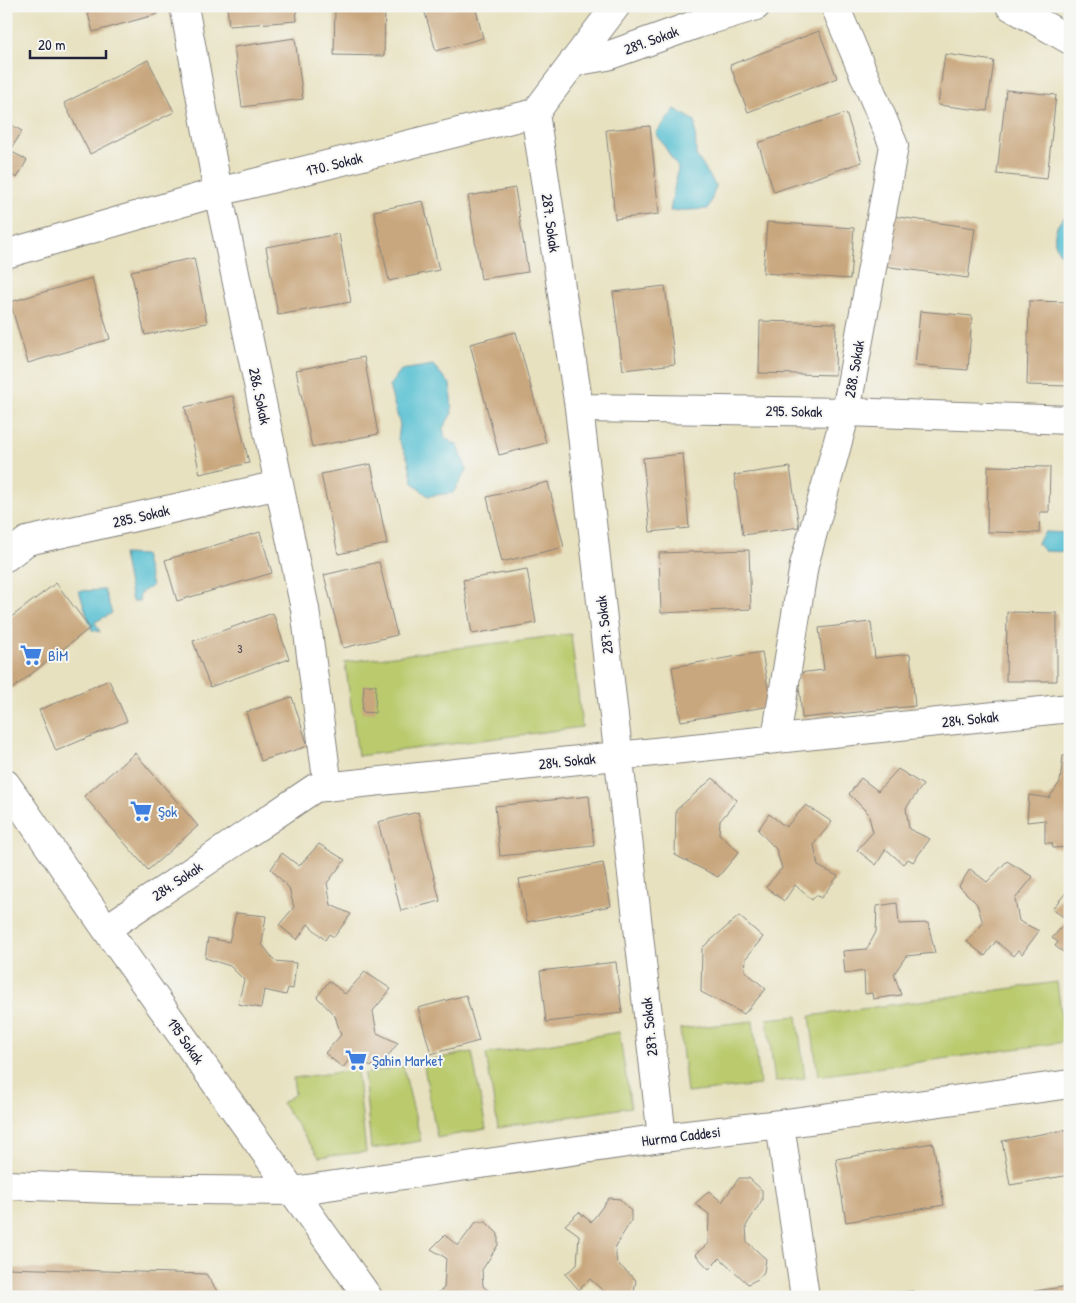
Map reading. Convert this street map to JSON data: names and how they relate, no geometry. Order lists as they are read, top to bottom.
{
  "streets": {
    "street": [
      "289. Sokak",
      "170. Sokak",
      "287. Sokak",
      "288. Sokak",
      "286. Sokak",
      "295. Sokak",
      "285. Sokak",
      "284. Sokak",
      "195 Sokak",
      "Hurma Caddesi"
    ]
  },
  "crossings": [
    ["170. Sokak", "287. Sokak"],
    ["170. Sokak", "286. Sokak"],
    ["287. Sokak", "295. Sokak"],
    ["287. Sokak", "284. Sokak"],
    ["287. Sokak", "Hurma Caddesi"],
    ["288. Sokak", "295. Sokak"],
    ["288. Sokak", "284. Sokak"],
    ["286. Sokak", "285. Sokak"],
    ["286. Sokak", "284. Sokak"],
    ["284. Sokak", "195 Sokak"],
    ["195 Sokak", "Hurma Caddesi"]
  ],
  "places": {
    "supermarket": ["BİM", "Şok", "Şahin Market"]
  },
  "house_numbers": ["3"],
  "scale_bar": "20 m"
}
